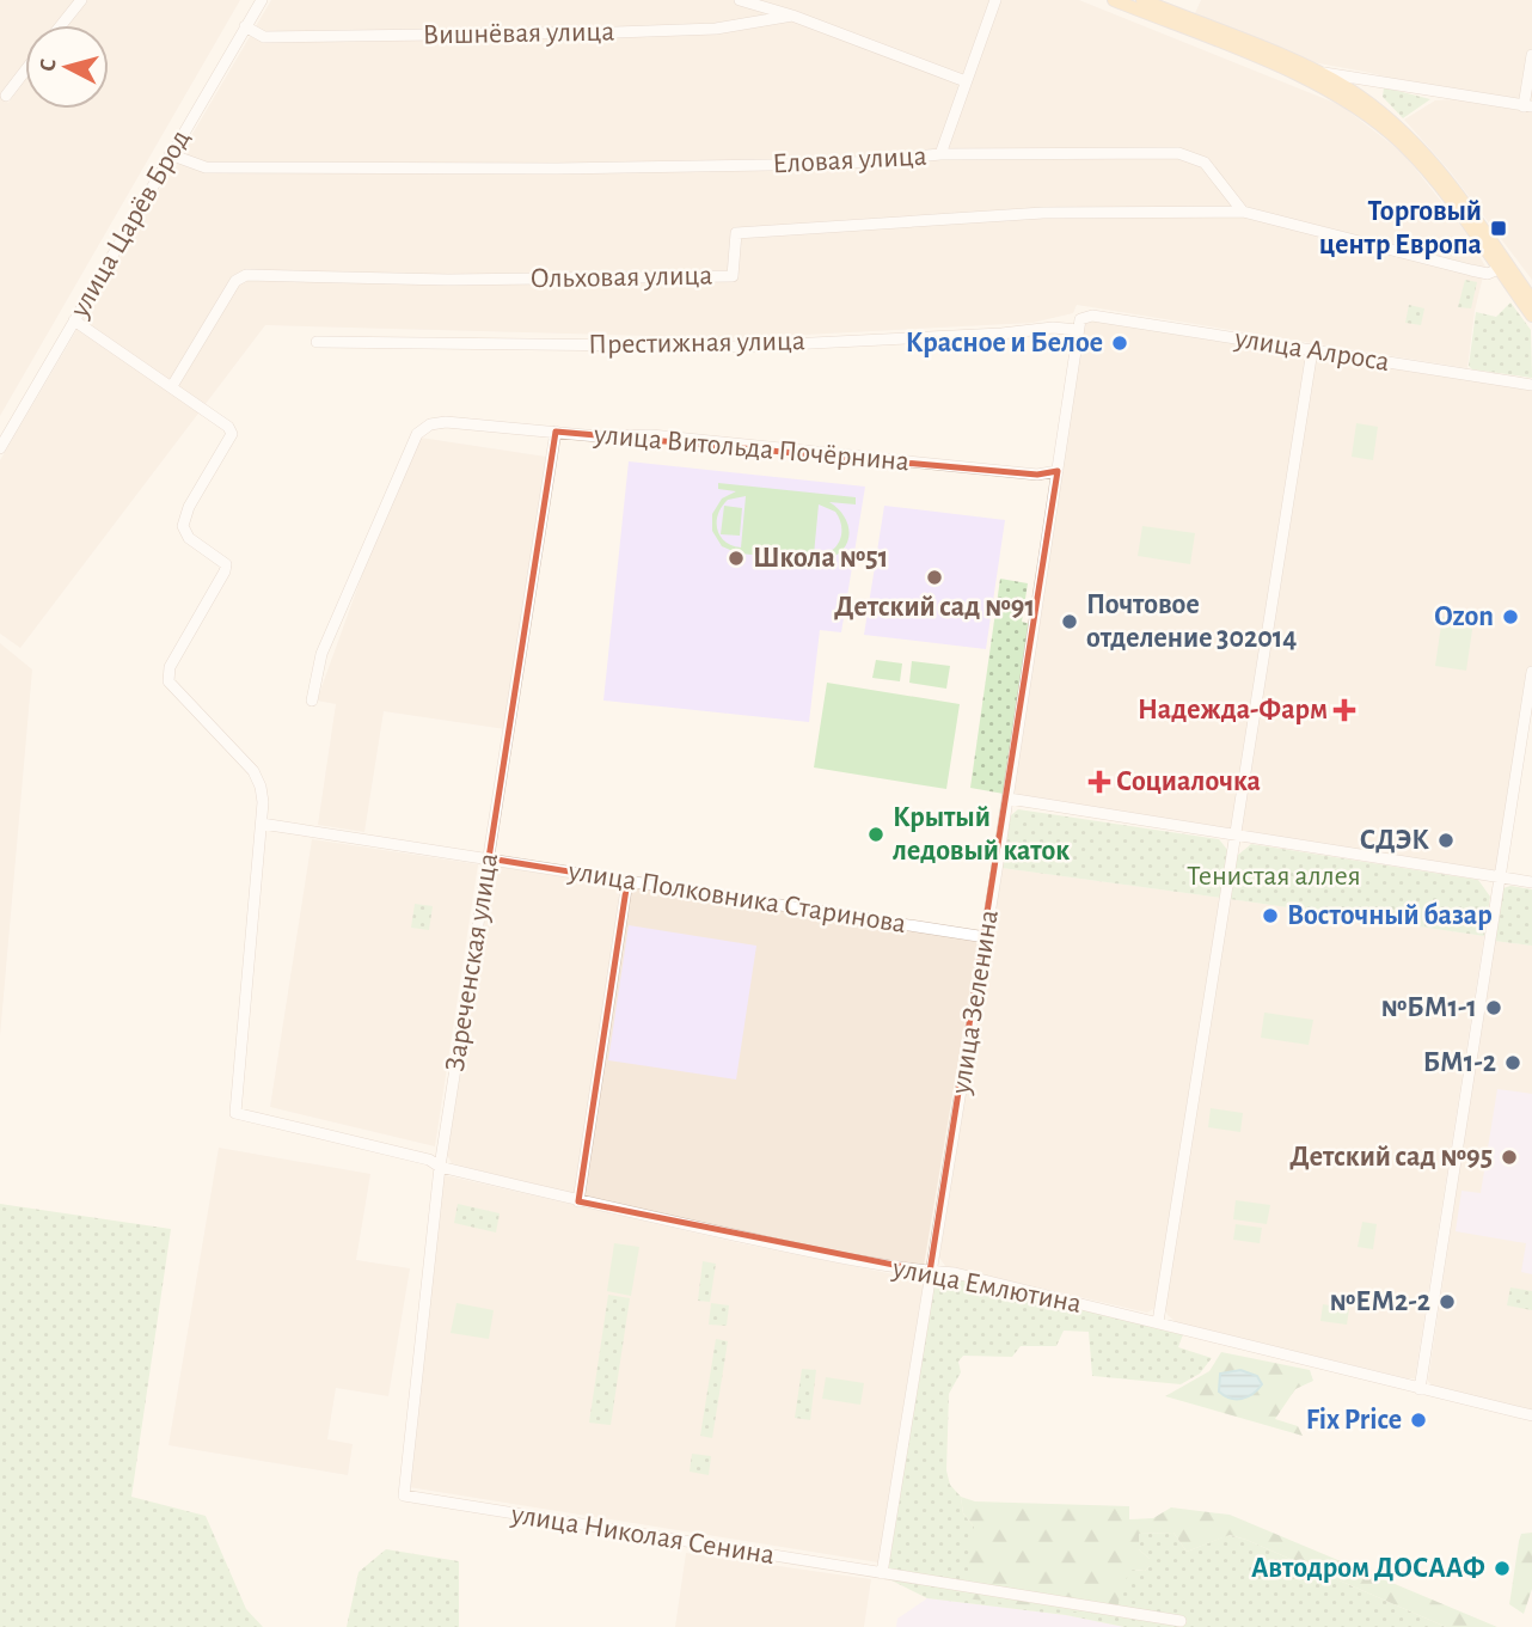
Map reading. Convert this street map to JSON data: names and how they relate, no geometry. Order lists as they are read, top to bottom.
{
  "streets": {
    "street": [
      "Вишнёвая улица",
      "Еловая улица",
      "улица Царёв Брод",
      "Ольховая улица",
      "Престижная улица",
      "улица Алроса",
      "улица Витольда Почёрнина",
      "улица Полковника Старинова",
      "Зареченская улица",
      "улица Зеленина",
      "улица Емлютина",
      "улица Николая Сенина"
    ]
  },
  "crossings": [
    ["Вишнёвая улица", "улица Царёв Брод"],
    ["Еловая улица", "улица Царёв Брод"],
    ["Еловая улица", "Ольховая улица"],
    ["Престижная улица", "улица Алроса"],
    ["Престижная улица", "улица Зеленина"],
    ["улица Алроса", "улица Зеленина"],
    ["улица Витольда Почёрнина", "Зареченская улица"],
    ["улица Витольда Почёрнина", "улица Зеленина"],
    ["улица Полковника Старинова", "Зареченская улица"],
    ["улица Полковника Старинова", "улица Зеленина"],
    ["улица Полковника Старинова", "улица Емлютина"],
    ["Зареченская улица", "улица Емлютина"],
    ["Зареченская улица", "улица Николая Сенина"],
    ["улица Зеленина", "улица Емлютина"],
    ["улица Зеленина", "улица Николая Сенина"]
  ],
  "parks": ["Тенистая аллея"],
  "places": {
    "transit": ["Торговый центр Европа"],
    "other": [
      "Красное и Белое",
      "Школа №51",
      "Детский сад №91",
      "Ozon",
      "Почтовое отделение 302014",
      "Крытый ледовый каток",
      "СДЭК",
      "Восточный базар",
      "№БМ1-1",
      "БМ1-2",
      "Детский сад №95",
      "№ЕМ2-2",
      "Fix Price",
      "Автодром ДОСААФ"
    ],
    "health": ["Надежда-Фарм", "Социалочка"]
  },
  "north": "left"
}
